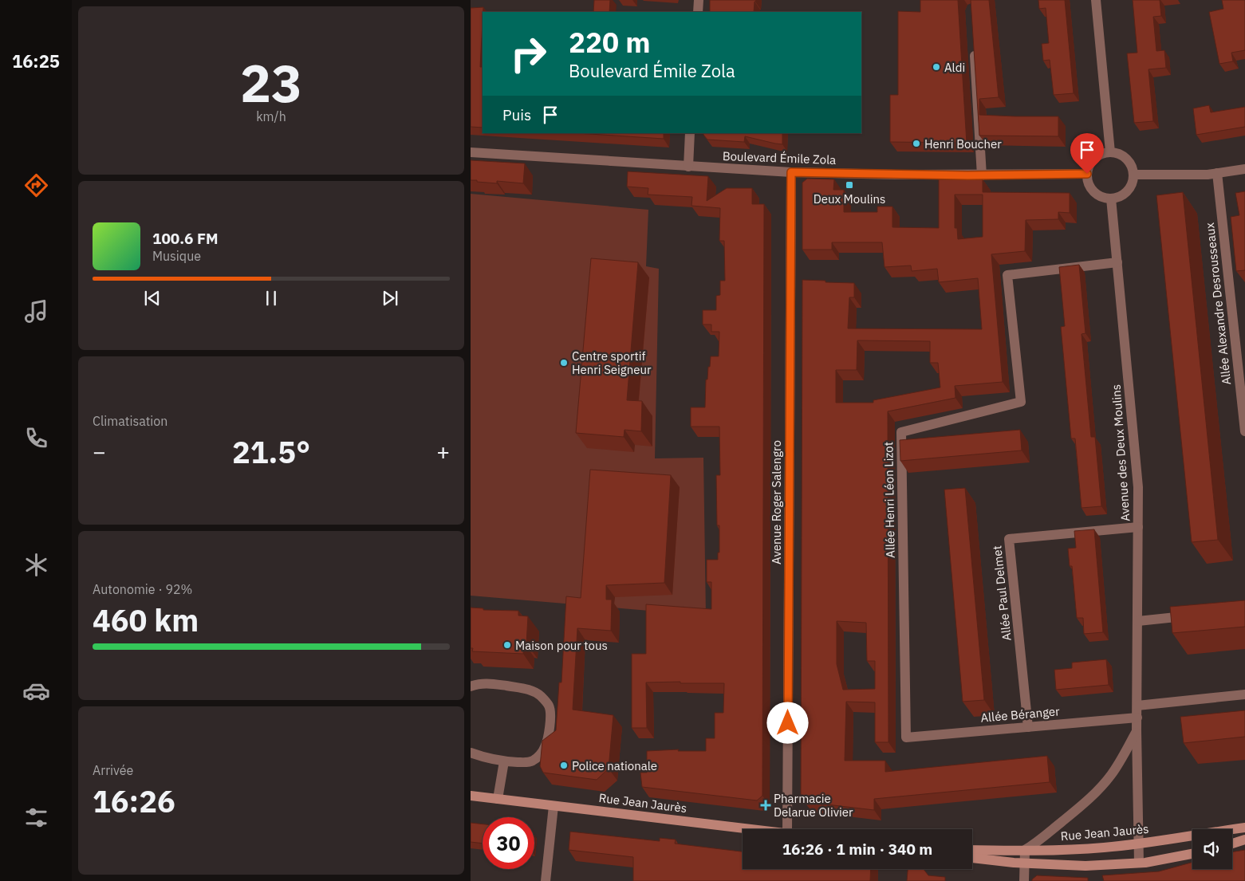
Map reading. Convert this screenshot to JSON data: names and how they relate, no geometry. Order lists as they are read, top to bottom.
{
  "streets": {
    "main road": ["Rue Jean Jaurès"],
    "street": [
      "Boulevard Émile Zola",
      "Allée Alexandre Desrousseaux",
      "Avenue des Deux Moulins",
      "Allée Henri Léon Lizot",
      "Avenue Roger Salengro",
      "Allée Paul Delmet",
      "Allée Béranger"
    ]
  },
  "crossings": [
    ["Boulevard Émile Zola", "Avenue des Deux Moulins"],
    ["Boulevard Émile Zola", "Avenue Roger Salengro"],
    ["Avenue des Deux Moulins", "Allée Henri Léon Lizot"],
    ["Avenue des Deux Moulins", "Allée Paul Delmet"],
    ["Avenue des Deux Moulins", "Allée Béranger"],
    ["Avenue des Deux Moulins", "Rue Jean Jaurès"],
    ["Allée Henri Léon Lizot", "Allée Béranger"],
    ["Allée Paul Delmet", "Allée Béranger"]
  ],
  "places": {
    "other": [
      "Aldi",
      "Henri Boucher",
      "Centre sportif Henri Seigneur",
      "Maison pour tous",
      "Police nationale"
    ],
    "transit": ["Deux Moulins"],
    "health": ["Pharmacie Delarue Olivier"]
  },
  "page": {
    "tabs": "16:25",
    "tile": [
      ["23", "km/h"],
      "Climatisation",
      ["Autonomie · 92%", "460 km"],
      ["Arrivée", "16:26"]
    ],
    "turn": ["220 m", "Boulevard Émile Zola"],
    "then": "Puis",
    "song": ["100.6 FM", "Musique"],
    "heat": ["−", "21.5°", "+"],
    "limit": "30",
    "trip": "16:26 · 1 min · 340 m"
  }
}
